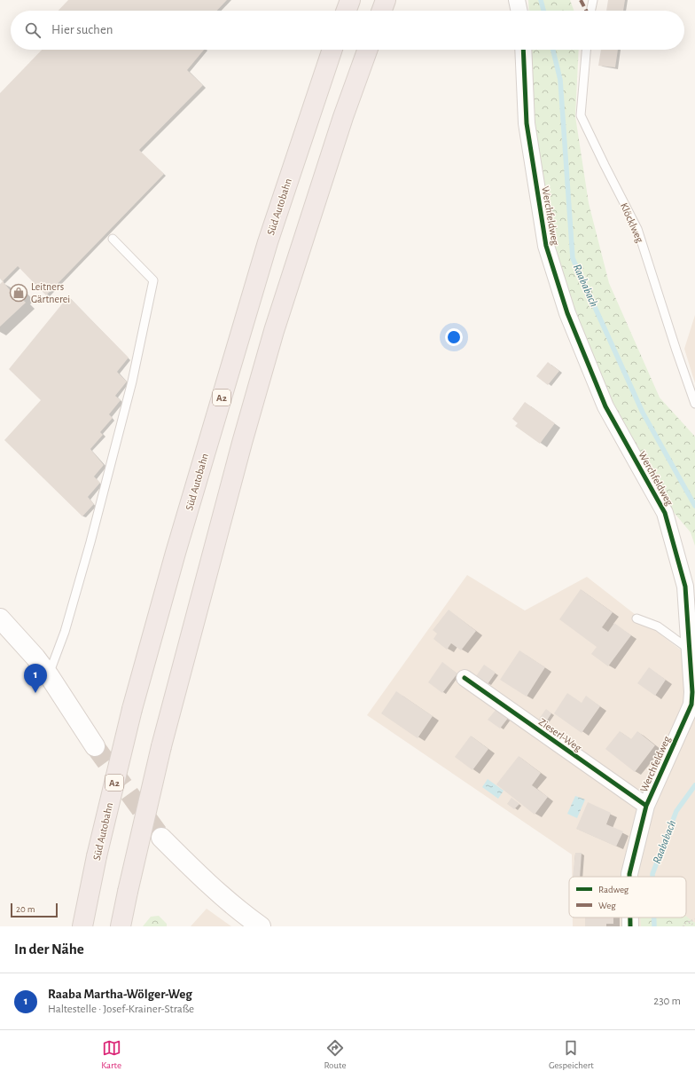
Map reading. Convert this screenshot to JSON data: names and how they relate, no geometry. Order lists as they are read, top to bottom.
{
  "streets": {
    "highway": ["Süd Autobahn", "A2"],
    "street": ["Werchfeldweg", "Zieserl-Weg"],
    "lane": ["Klöcklweg"]
  },
  "crossings": [
    ["Werchfeldweg", "Zieserl-Weg"]
  ],
  "water": ["Raababach"],
  "places": {
    "shop": ["Leitners Gärtnerei"]
  },
  "legend": ["Radweg", "Weg"],
  "scale_bar": "20 m",
  "page": {
    "search": "Hier suchen",
    "pins": "1",
    "scale": "20 m",
    "heading": "In der Nähe",
    "list": [
      {
        "mark": "1",
        "name": "Raaba Martha-Wölger-Weg",
        "note": "Haltestelle · Josef-Krainer-Straße",
        "value": "230 m"
      }
    ],
    "nav": ["Karte", "Route", "Gespeichert"]
  }
}
